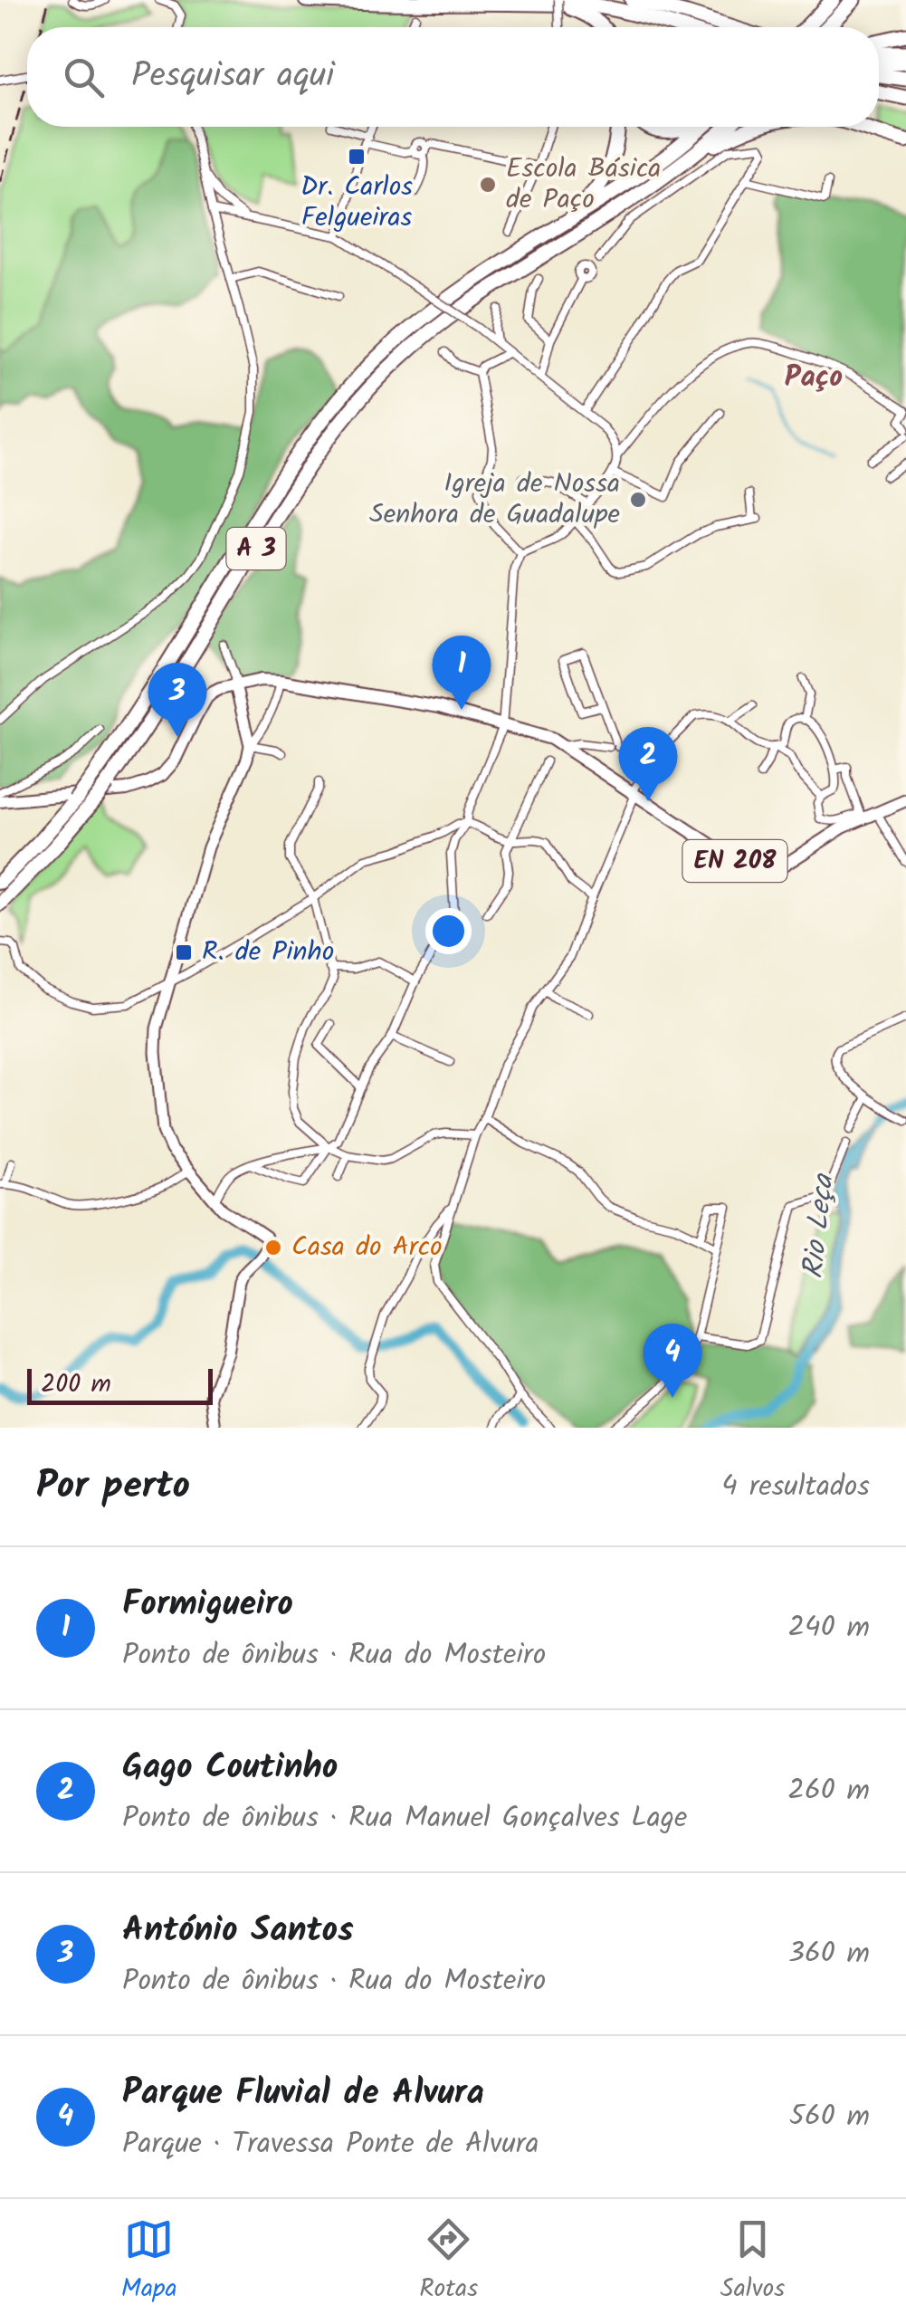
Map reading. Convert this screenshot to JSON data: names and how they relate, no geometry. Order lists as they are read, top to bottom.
{
  "streets": {
    "highway": ["A 3"],
    "main road": ["EN 208"]
  },
  "districts": ["Paço"],
  "water": ["Rio Leça"],
  "places": {
    "transit": ["Dr. Carlos Felgueiras", "R. de Pinho"],
    "other": ["Escola Básica de Paço", "Igreja de Nossa Senhora de Guadalupe", "Casa do Arco"]
  },
  "scale_bar": "200 m",
  "page": {
    "search": "Pesquisar aqui",
    "pins": [
      "1",
      "3",
      "2",
      "4"
    ],
    "scale": "200 m",
    "heading": ["Por perto", "4 resultados"],
    "list": [
      {
        "mark": "1",
        "name": "Formigueiro",
        "note": "Ponto de ônibus · Rua do Mosteiro",
        "value": "240 m"
      },
      {
        "mark": "2",
        "name": "Gago Coutinho",
        "note": "Ponto de ônibus · Rua Manuel Gonçalves Lage",
        "value": "260 m"
      },
      {
        "mark": "3",
        "name": "António Santos",
        "note": "Ponto de ônibus · Rua do Mosteiro",
        "value": "360 m"
      },
      {
        "mark": "4",
        "name": "Parque Fluvial de Alvura",
        "note": "Parque · Travessa Ponte de Alvura",
        "value": "560 m"
      }
    ],
    "nav": ["Mapa", "Rotas", "Salvos"]
  }
}
